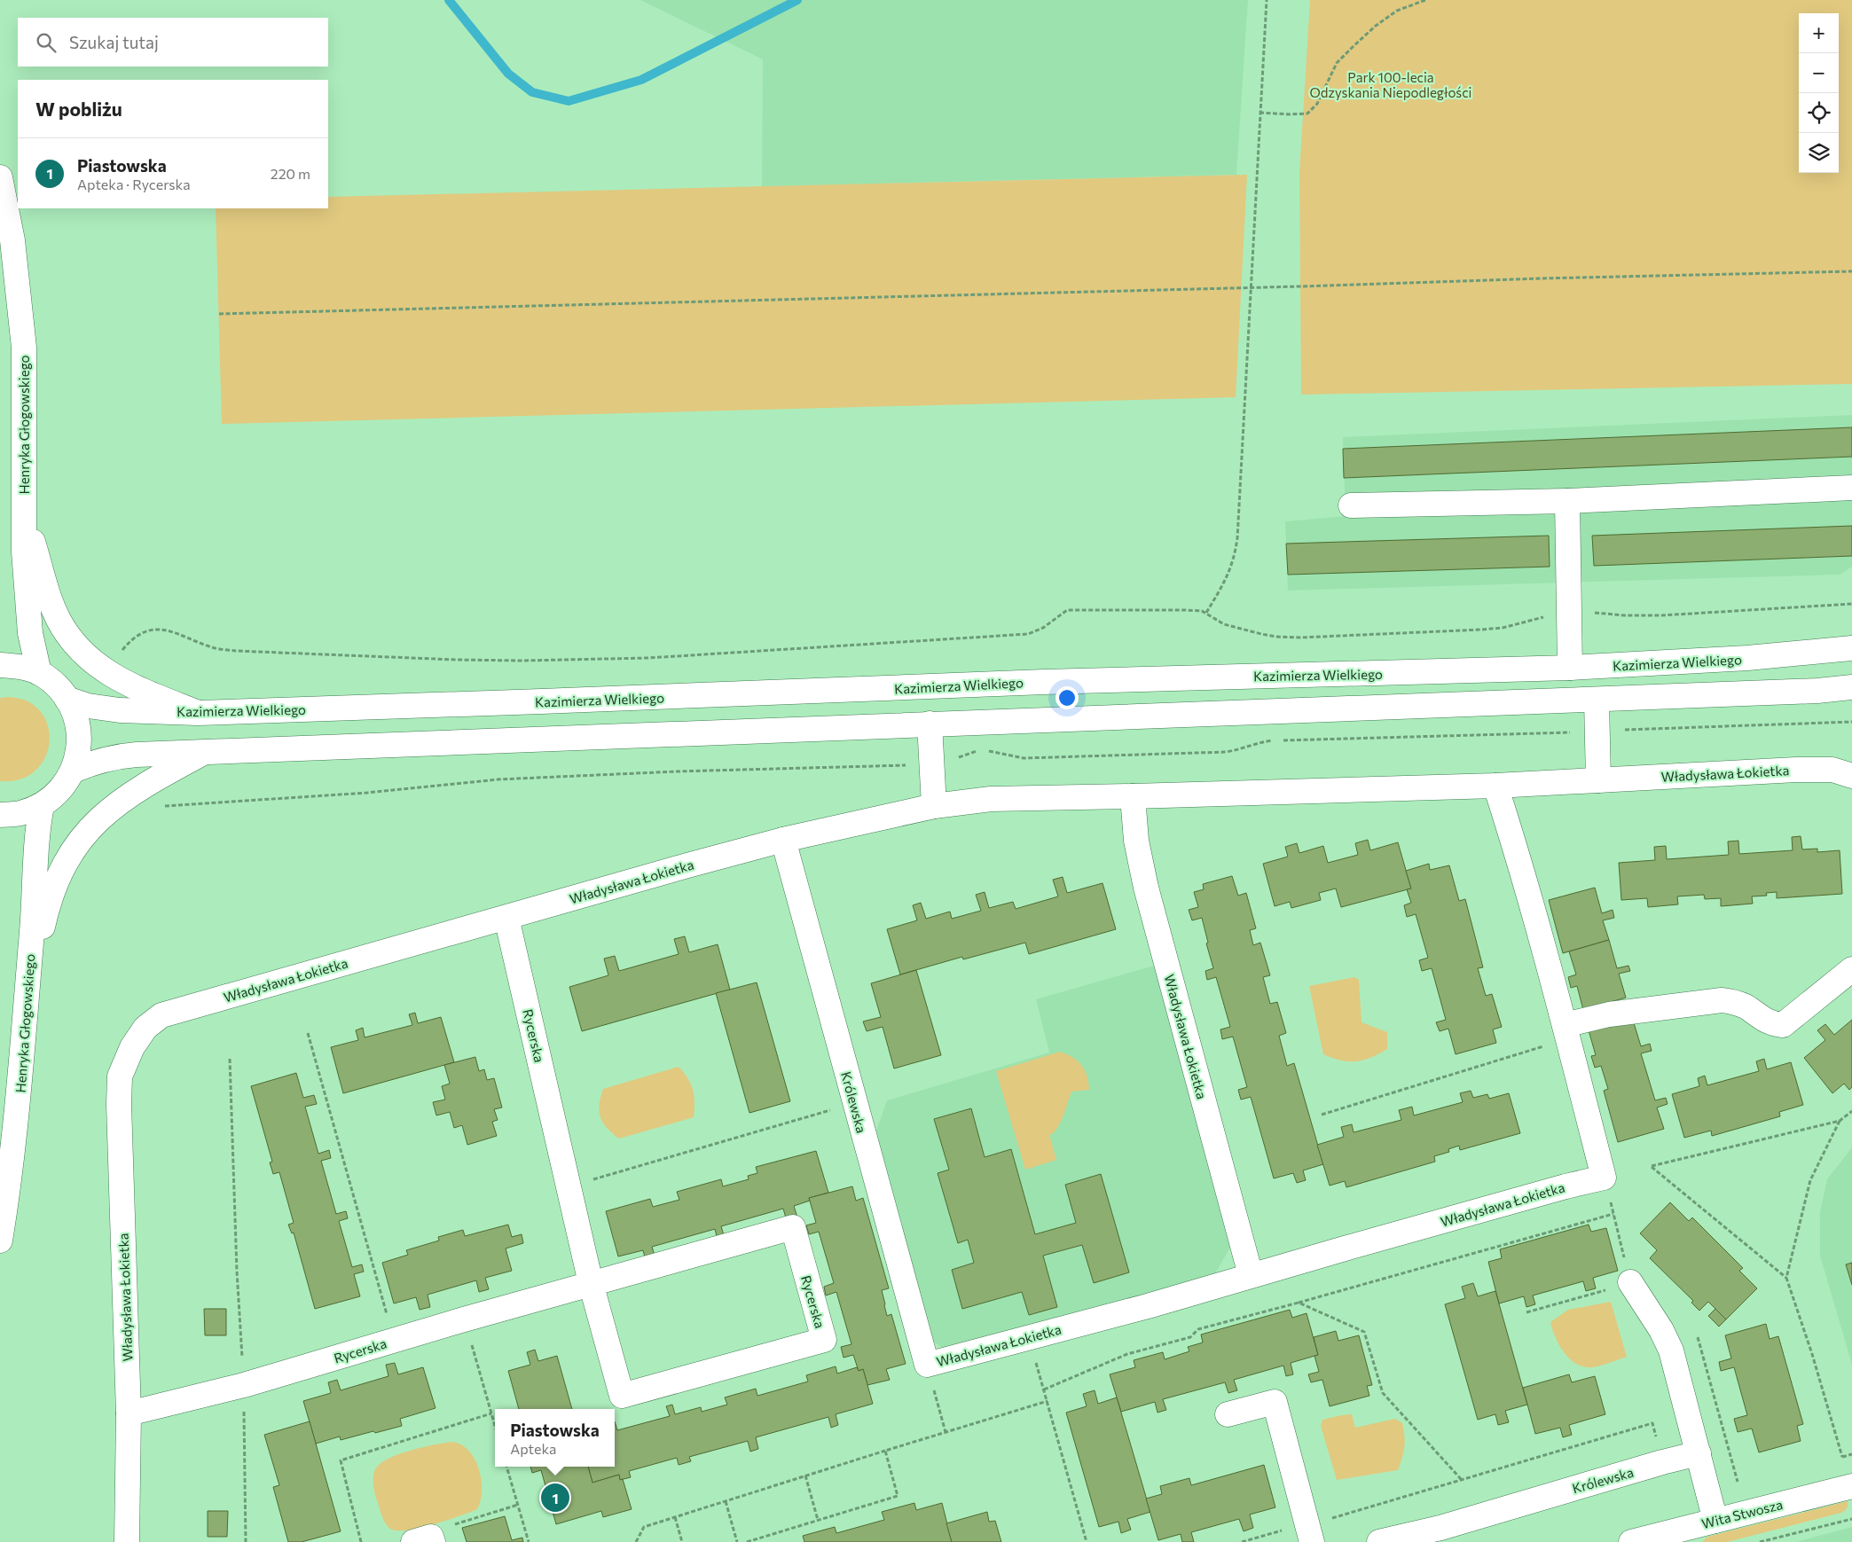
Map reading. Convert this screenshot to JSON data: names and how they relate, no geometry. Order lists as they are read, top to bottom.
{
  "streets": {
    "street": [
      "Henryka Głogowskiego",
      "Kazimierza Wielkiego",
      "Władysława Łokietka",
      "Rycerska",
      "Królewska",
      "Wita Stwosza"
    ]
  },
  "crossings": [
    ["Władysława Łokietka", "Rycerska"],
    ["Władysława Łokietka", "Królewska"]
  ],
  "parks": ["Park 100-lecia Odzyskania Niepodległości"],
  "page": {
    "map_buttons": ["+", "−"],
    "search": "Szukaj tutaj",
    "heading": "W pobliżu",
    "list": [
      {
        "mark": "1",
        "name": "Piastowska",
        "note": "Apteka · Rycerska",
        "value": "220 m"
      }
    ],
    "popup": ["Piastowska", "Apteka"],
    "pins": "1"
  }
}
